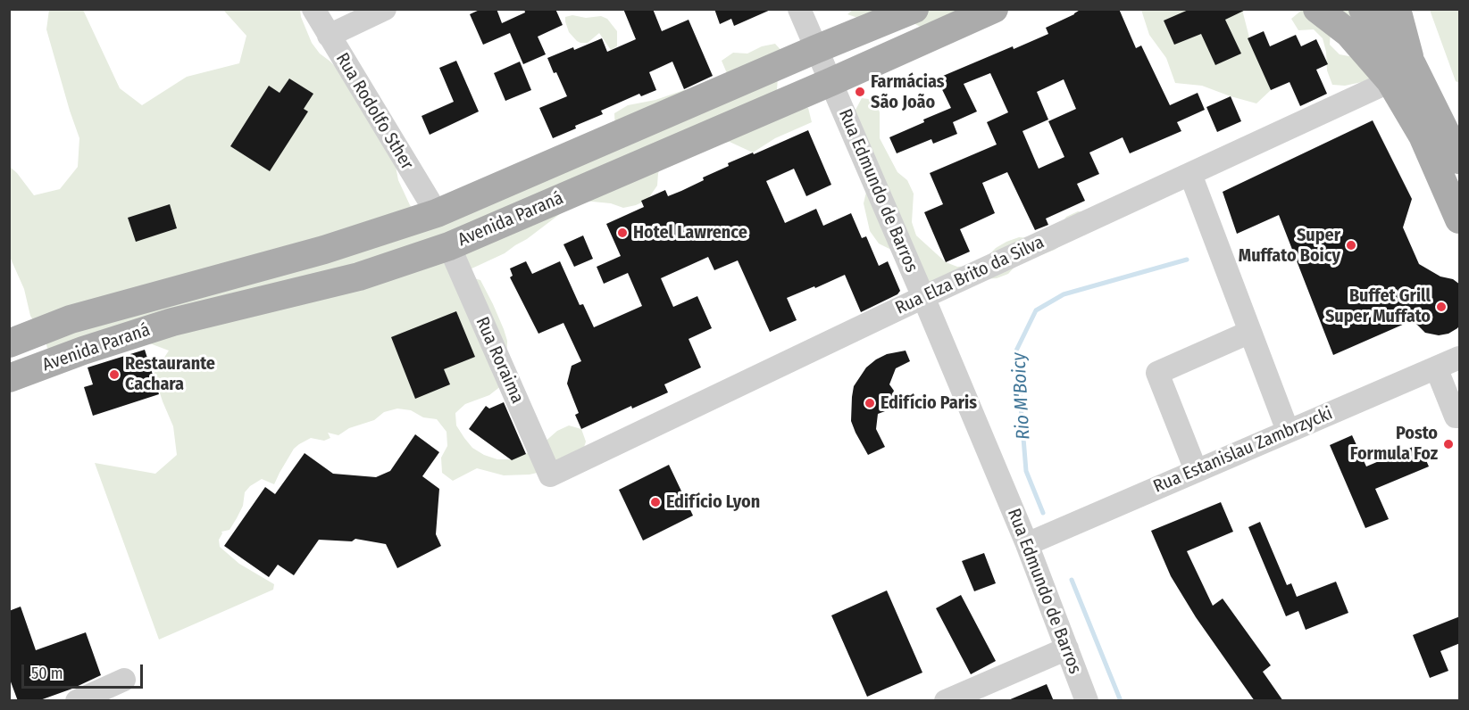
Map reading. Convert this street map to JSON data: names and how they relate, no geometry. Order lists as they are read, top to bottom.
{
  "streets": {
    "main road": ["Avenida Paraná"],
    "street": [
      "Rua Rodolfo Sther",
      "Rua Edmundo de Barros",
      "Rua Elza Brito da Silva",
      "Rua Roraima",
      "Rua Estanislau Zambrzycki"
    ]
  },
  "crossings": [
    ["Rua Rodolfo Sther", "Avenida Paraná"],
    ["Rua Edmundo de Barros", "Avenida Paraná"],
    ["Rua Edmundo de Barros", "Rua Elza Brito da Silva"],
    ["Rua Edmundo de Barros", "Rua Estanislau Zambrzycki"],
    ["Avenida Paraná", "Rua Roraima"],
    ["Rua Elza Brito da Silva", "Rua Roraima"]
  ],
  "water": ["Rio M'Boicy"],
  "places": [
    "Farmácias São João",
    "Hotel Lawrence",
    "Super Muffato Boicy",
    "Buffet Grill Super Muffato",
    "Restaurante Cachara",
    "Edifício Paris",
    "Posto Formula Foz",
    "Edifício Lyon"
  ],
  "scale_bar": "50 m"
}
